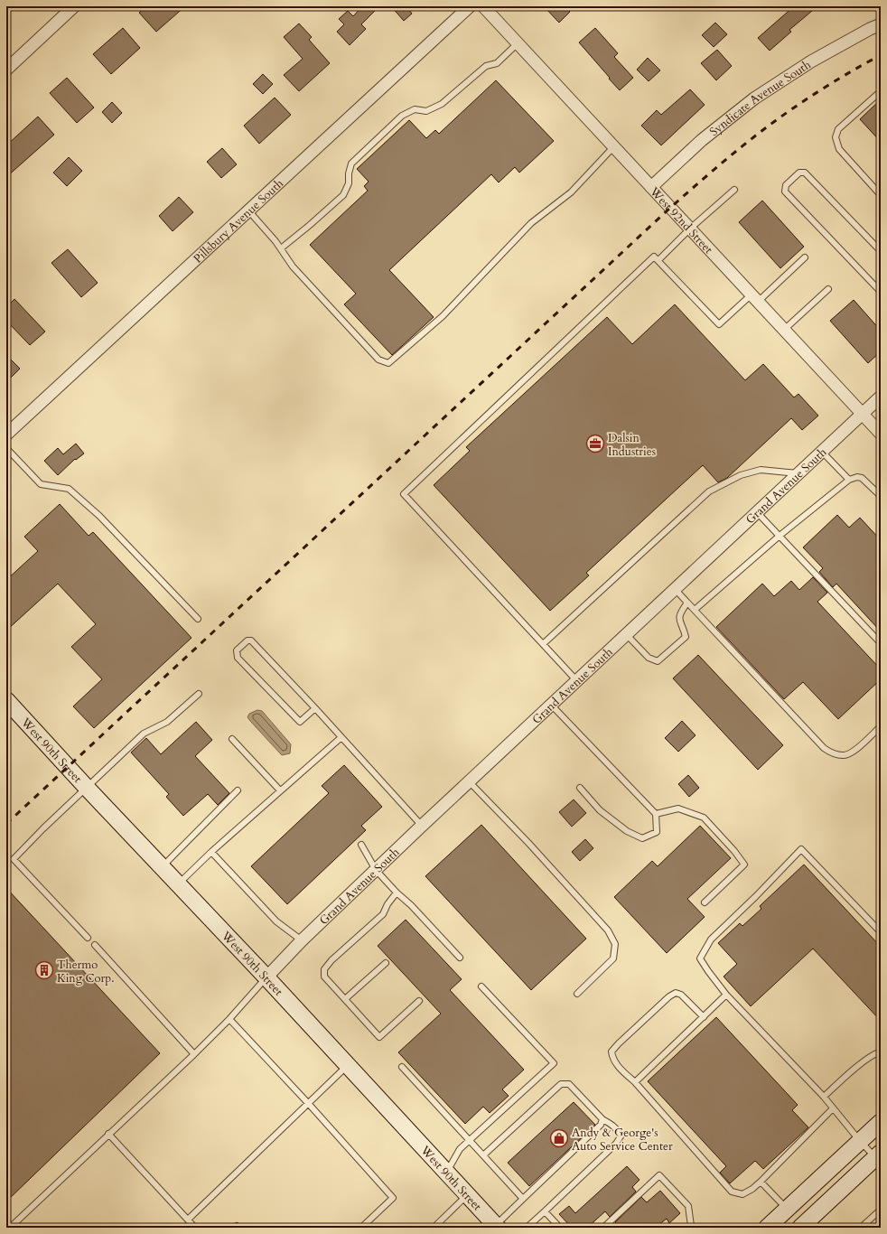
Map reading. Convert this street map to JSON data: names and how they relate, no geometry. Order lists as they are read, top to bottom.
{
  "streets": {
    "street": [
      "Syndicate Avenue South",
      "West 92nd Street",
      "Pillsbury Avenue South",
      "Grand Avenue South",
      "West 90th Street"
    ]
  },
  "crossings": [
    ["Syndicate Avenue South", "West 92nd Street"],
    ["West 92nd Street", "Grand Avenue South"],
    ["Grand Avenue South", "West 90th Street"]
  ],
  "places": {
    "office": ["Dalsin Industries"],
    "building": ["Thermo King Corp."],
    "shop": ["Andy & George's Auto Service Center"]
  }
}
